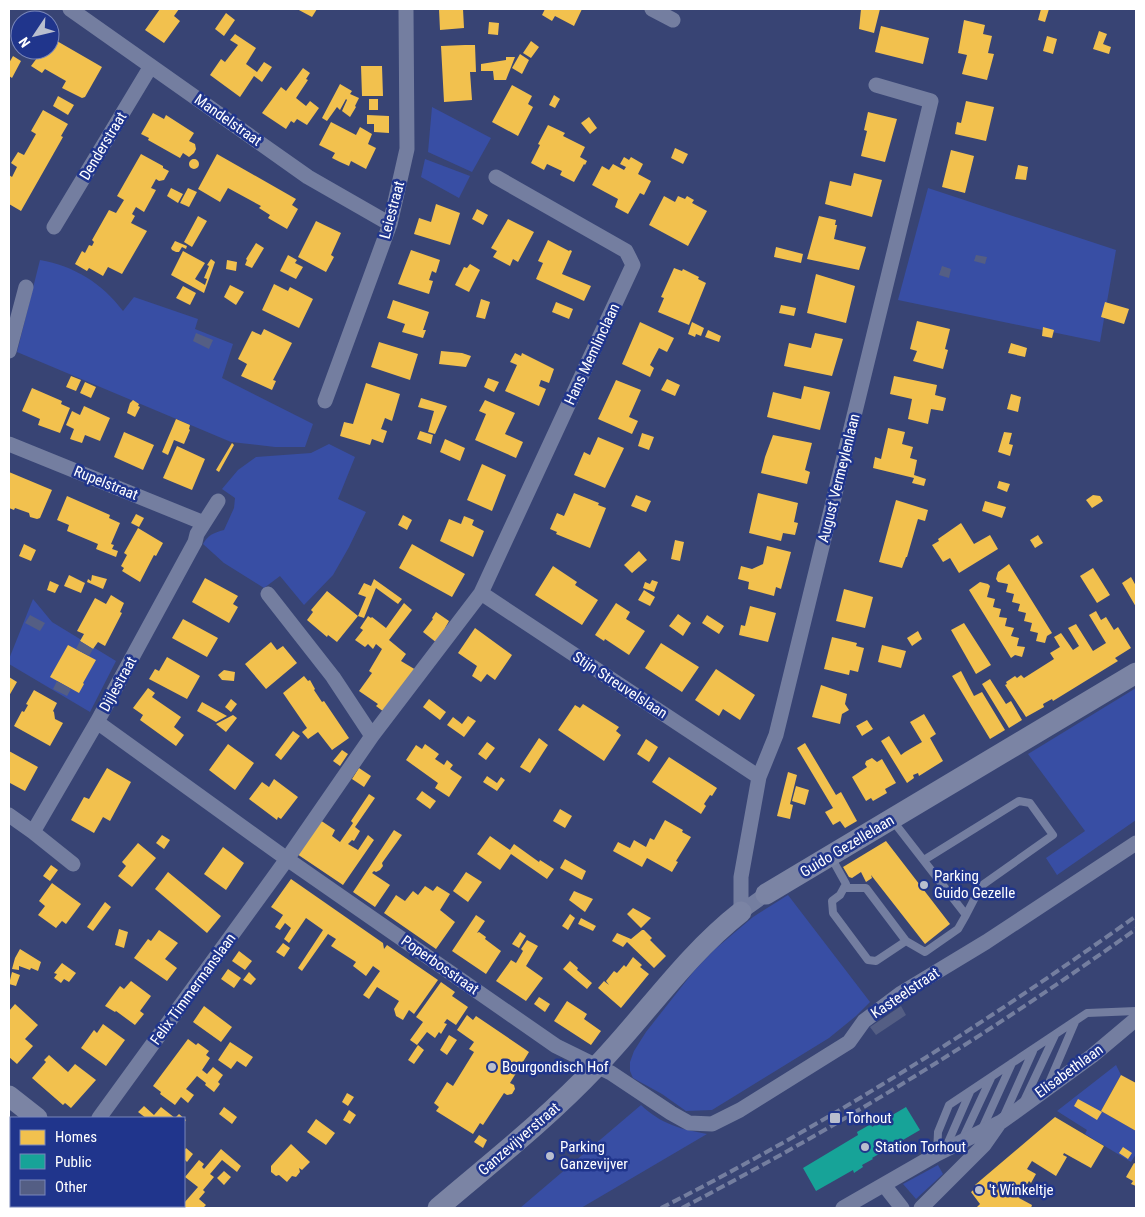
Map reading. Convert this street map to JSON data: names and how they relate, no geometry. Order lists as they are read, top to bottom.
{
  "streets": {
    "street": [
      "Mandelstraat",
      "Denderstraat",
      "Leiestraat",
      "Hans Memlinclaan",
      "August Vermeylenlaan",
      "Rupelstraat",
      "Dijlestraat",
      "Stijn Streuvelslaan",
      "Guido Gezellelaan",
      "Poperbosstraat",
      "Felix Timmermanslaan",
      "Kasteelstraat",
      "Elisabethlaan",
      "Ganzevijverstraat"
    ]
  },
  "crossings": [
    ["Mandelstraat", "Denderstraat"],
    ["Mandelstraat", "Leiestraat"],
    ["Hans Memlinclaan", "Stijn Streuvelslaan"],
    ["August Vermeylenlaan", "Stijn Streuvelslaan"],
    ["August Vermeylenlaan", "Guido Gezellelaan"],
    ["Rupelstraat", "Dijlestraat"],
    ["Dijlestraat", "Poperbosstraat"],
    ["Guido Gezellelaan", "Poperbosstraat"],
    ["Guido Gezellelaan", "Kasteelstraat"],
    ["Guido Gezellelaan", "Ganzevijverstraat"],
    ["Poperbosstraat", "Felix Timmermanslaan"],
    ["Poperbosstraat", "Kasteelstraat"],
    ["Poperbosstraat", "Ganzevijverstraat"],
    ["Kasteelstraat", "Ganzevijverstraat"]
  ],
  "places": {
    "other": [
      "Parking Guido Gezelle",
      "Bourgondisch Hof",
      "Station Torhout",
      "Parking Ganzevijver",
      "'t Winkeltje"
    ],
    "transit": ["Torhout"]
  },
  "legend": ["Homes", "Public", "Other"],
  "north": "bottom left"
}
